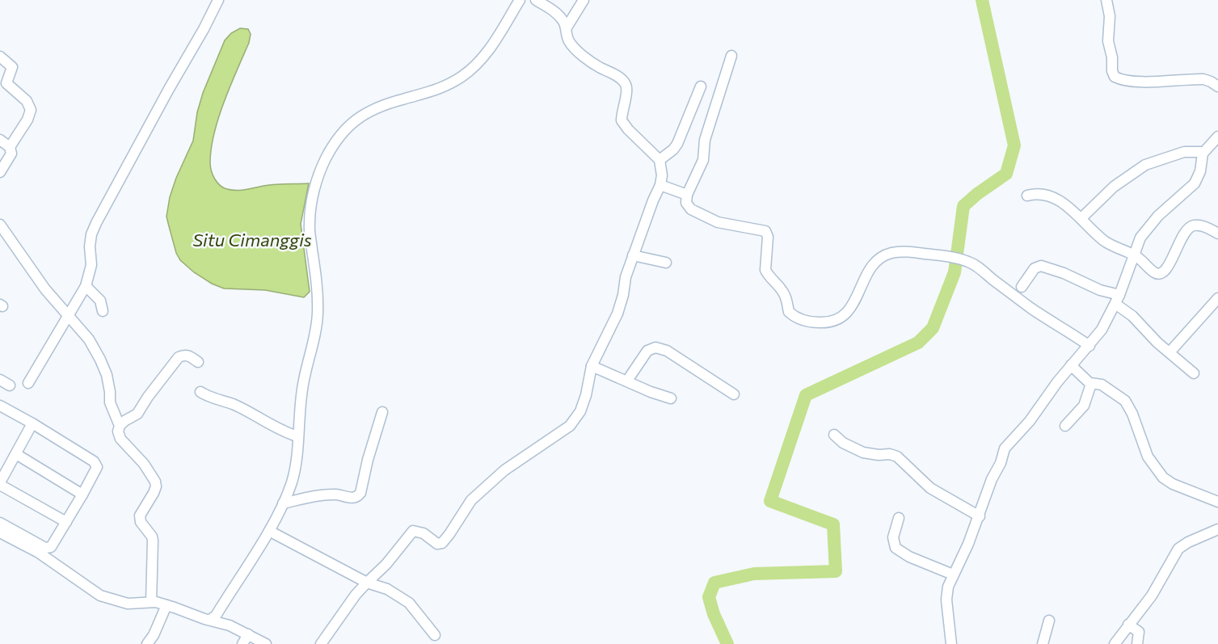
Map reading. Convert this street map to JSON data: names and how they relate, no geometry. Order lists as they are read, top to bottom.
{
  "water": ["Situ Cimanggis"]
}
